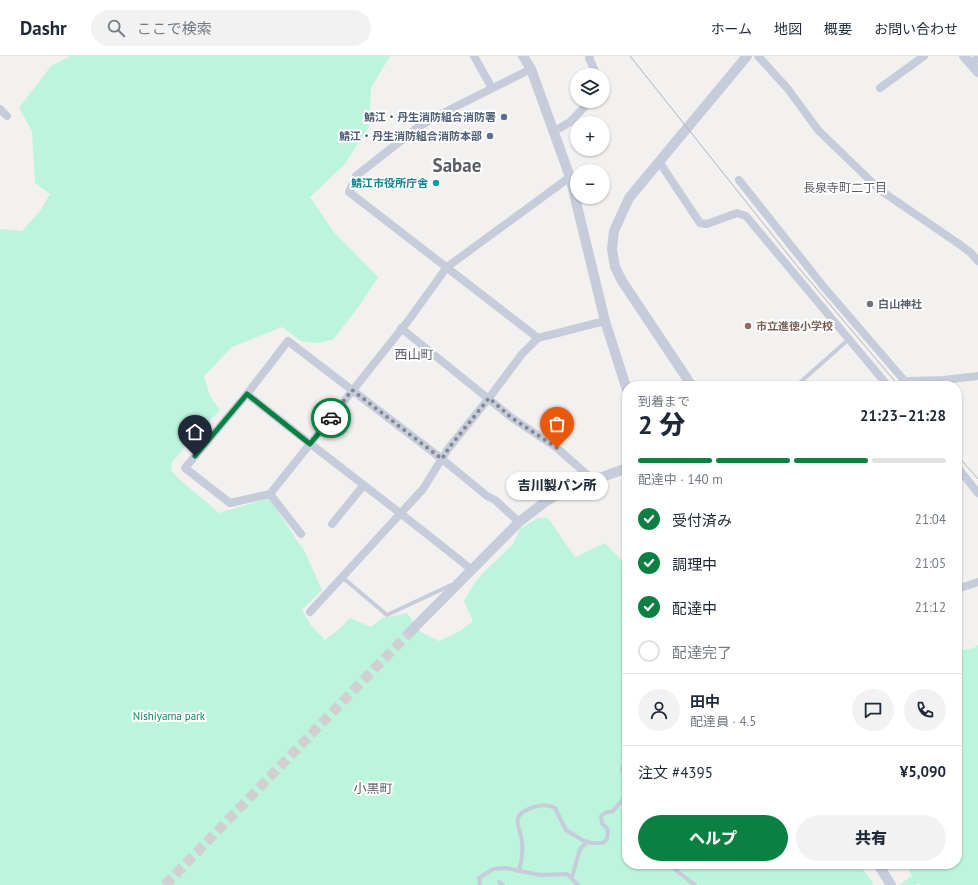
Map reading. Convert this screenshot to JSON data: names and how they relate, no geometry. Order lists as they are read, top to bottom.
{
  "districts": [
    "Sabae",
    "長泉寺町二丁目",
    "西山町",
    "小黒町"
  ],
  "parks": ["Nishiyama park"],
  "places": [
    "鯖江・丹生消防組合消防署",
    "鯖江・丹生消防組合消防本部",
    "鯖江市役所庁舎",
    "白山神社",
    "市立進徳小学校",
    "吉川製パン所"
  ],
  "page": {
    "header": "Dashr",
    "search": "ここで検索",
    "nav": [
      "ホーム",
      "地図",
      "概要",
      "お問い合わせ"
    ],
    "map_buttons": ["+", "−"],
    "heading": ["2 分", "到着まで", "21:23–21:28"],
    "panel": [
      "田中",
      "配達員 · 4.5",
      "注文 #4395",
      "¥5,090"
    ],
    "bar": "配達中 · 140 m",
    "bubble": "吉川製パン所",
    "list": [
      ["受付済み", "21:04"],
      ["調理中", "21:05"],
      ["配達中", "21:12"],
      "配達完了"
    ],
    "buttons": ["ヘルプ", "共有"]
  }
}
